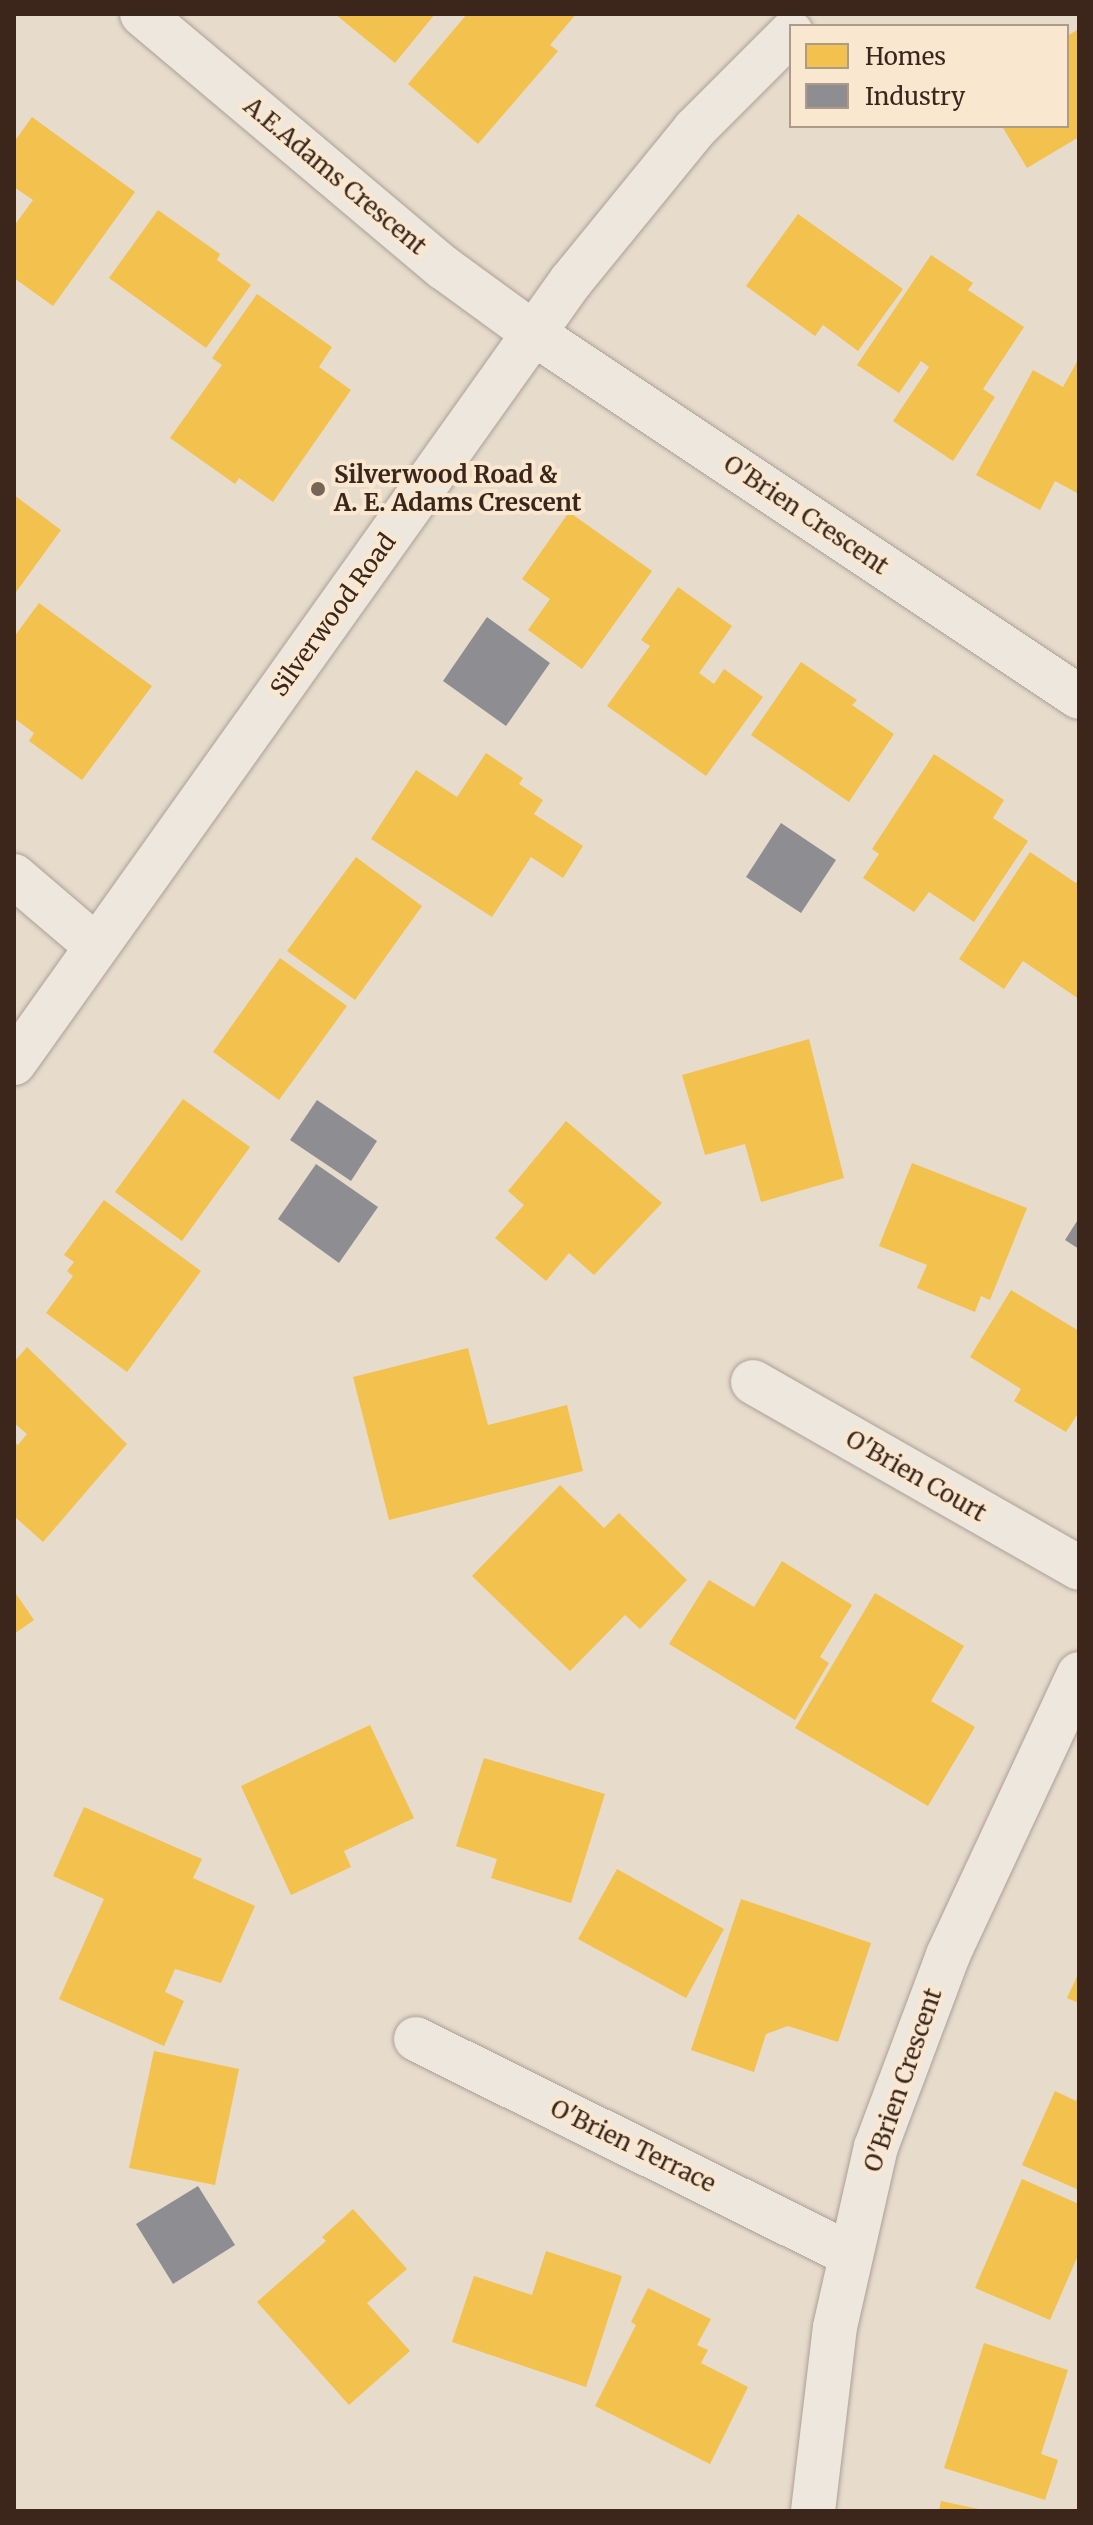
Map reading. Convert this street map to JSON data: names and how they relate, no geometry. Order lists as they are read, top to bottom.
{
  "streets": {
    "street": [
      "A.E.Adams Crescent",
      "O'Brien Crescent",
      "Silverwood Road",
      "O'Brien Court",
      "O'Brien Terrace"
    ]
  },
  "crossings": [
    ["A.E.Adams Crescent", "O'Brien Crescent"],
    ["A.E.Adams Crescent", "Silverwood Road"],
    ["O'Brien Crescent", "Silverwood Road"],
    ["O'Brien Crescent", "O'Brien Terrace"]
  ],
  "places": ["Silverwood Road & A. E. Adams Crescent"],
  "legend": ["Homes", "Industry"]
}
